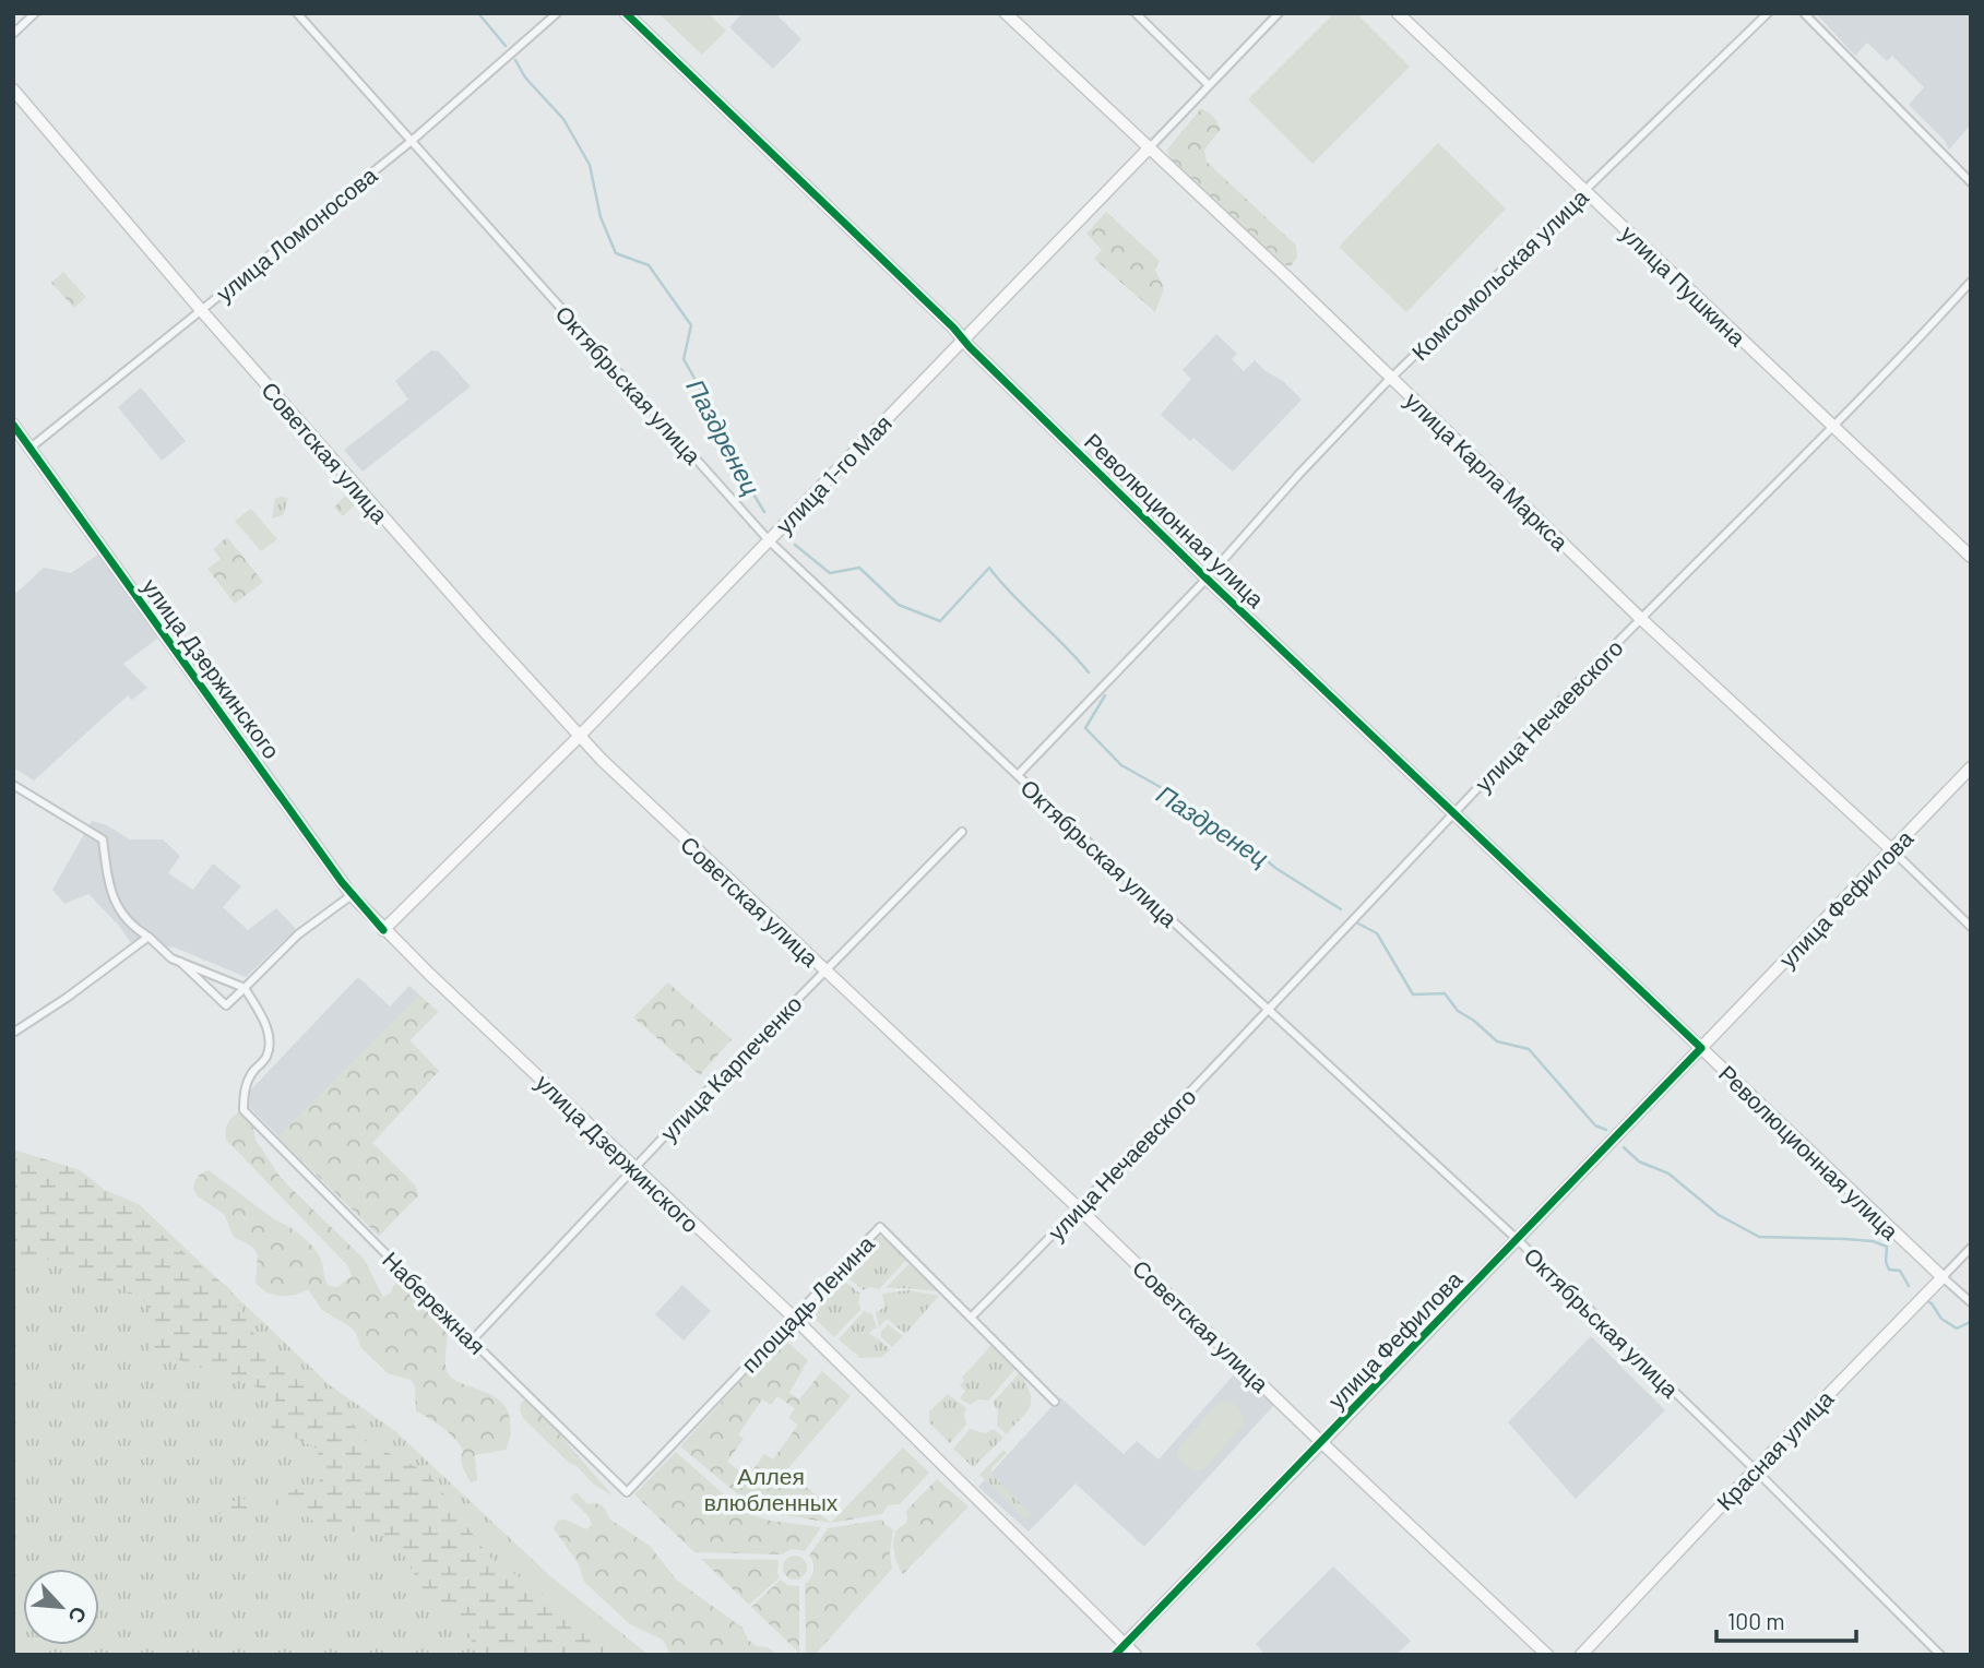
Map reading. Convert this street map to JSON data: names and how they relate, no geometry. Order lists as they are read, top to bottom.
{
  "streets": {
    "main road": [
      "улица Пушкина",
      "Советская улица",
      "улица Карла Маркса",
      "улица 1-го Мая",
      "Революционная улица",
      "улица Дзержинского",
      "улица Фефилова",
      "Красная улица"
    ],
    "street": [
      "улица Ломоносова",
      "Комсомольская улица",
      "Октябрьская улица",
      "улица Нечаевского",
      "улица Карпеченко",
      "Набережная",
      "площадь Ленина"
    ]
  },
  "crossings": [
    ["улица Ломоносова", "Октябрьская улица"],
    ["улица Ломоносова", "Советская улица"],
    ["улица Ломоносова", "улица Дзержинского"],
    ["Комсомольская улица", "улица Пушкина"],
    ["Комсомольская улица", "Октябрьская улица"],
    ["Комсомольская улица", "улица Карла Маркса"],
    ["Комсомольская улица", "Революционная улица"],
    ["улица Пушкина", "улица Нечаевского"],
    ["Октябрьская улица", "улица 1-го Мая"],
    ["Октябрьская улица", "улица Нечаевского"],
    ["Октябрьская улица", "улица Фефилова"],
    ["Октябрьская улица", "Красная улица"],
    ["Советская улица", "улица 1-го Мая"],
    ["Советская улица", "улица Нечаевского"],
    ["Советская улица", "улица Фефилова"],
    ["Советская улица", "улица Карпеченко"],
    ["улица Карла Маркса", "улица 1-го Мая"],
    ["улица Карла Маркса", "улица Нечаевского"],
    ["улица Карла Маркса", "улица Фефилова"],
    ["улица 1-го Мая", "Революционная улица"],
    ["улица 1-го Мая", "улица Дзержинского"],
    ["Революционная улица", "улица Нечаевского"],
    ["Революционная улица", "улица Фефилова"],
    ["Революционная улица", "Красная улица"],
    ["улица Дзержинского", "улица Фефилова"],
    ["улица Дзержинского", "улица Карпеченко"],
    ["улица Дзержинского", "площадь Ленина"],
    ["улица Нечаевского", "площадь Ленина"],
    ["улица Карпеченко", "Набережная"],
    ["Набережная", "площадь Ленина"]
  ],
  "water": ["Паздренец"],
  "parks": ["Аллея влюбленных"],
  "scale_bar": "100 m",
  "north": "bottom right"
}
